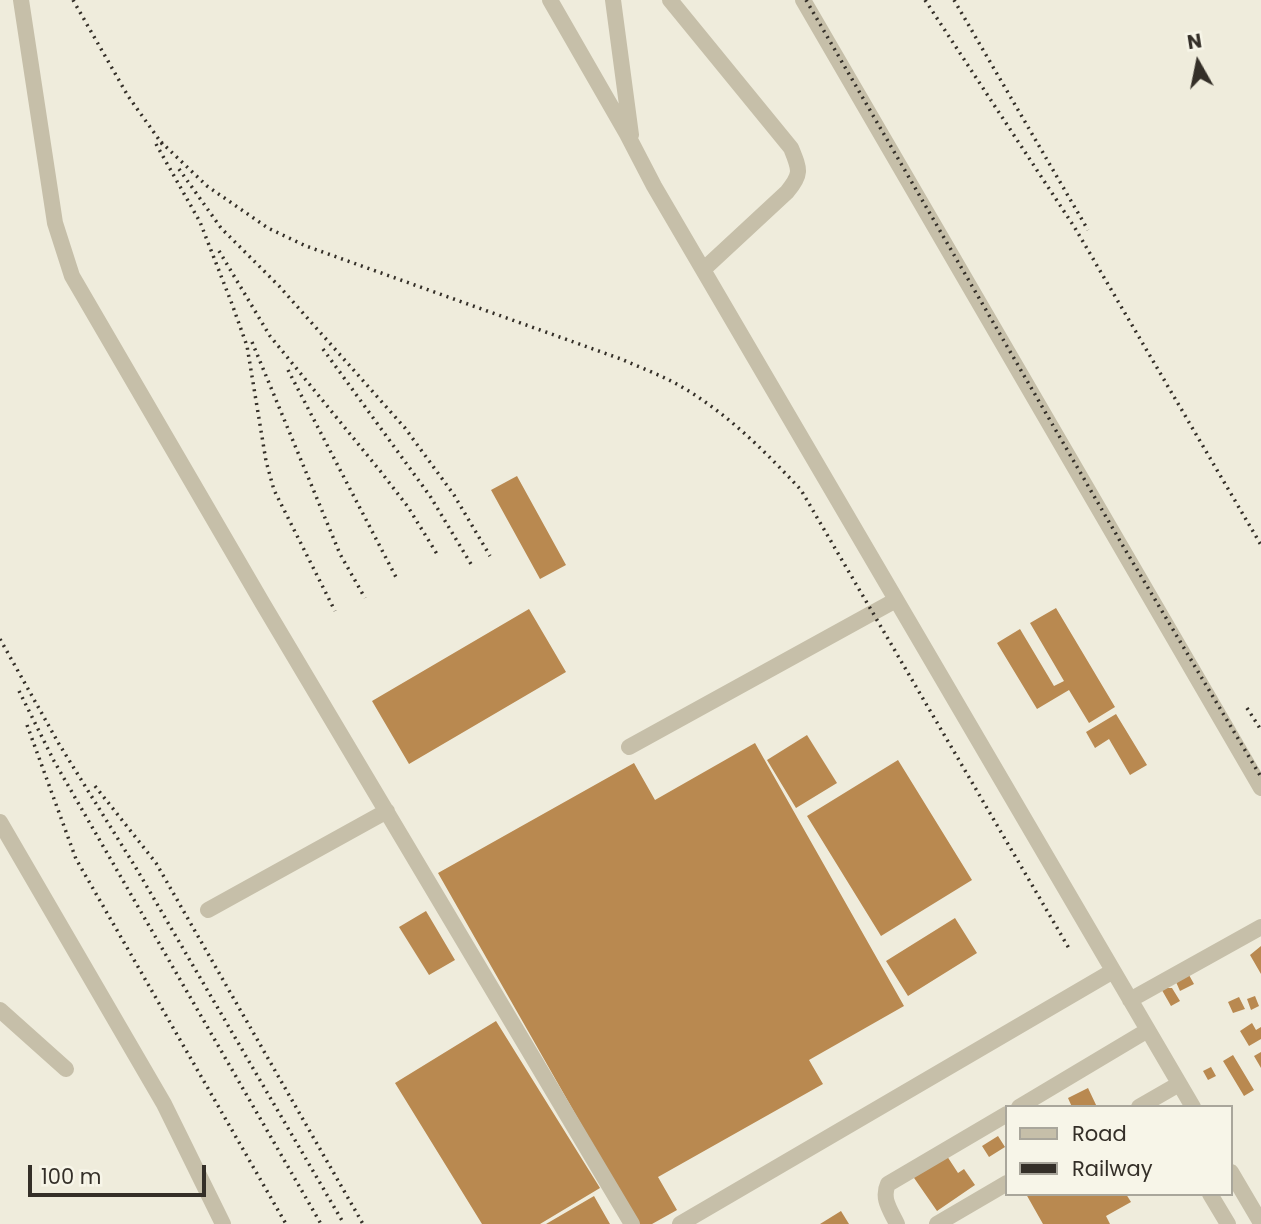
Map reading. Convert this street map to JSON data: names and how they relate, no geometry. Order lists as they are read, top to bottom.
{
  "legend": ["Road", "Railway"],
  "scale_bar": "100 m",
  "north": "top"
}
